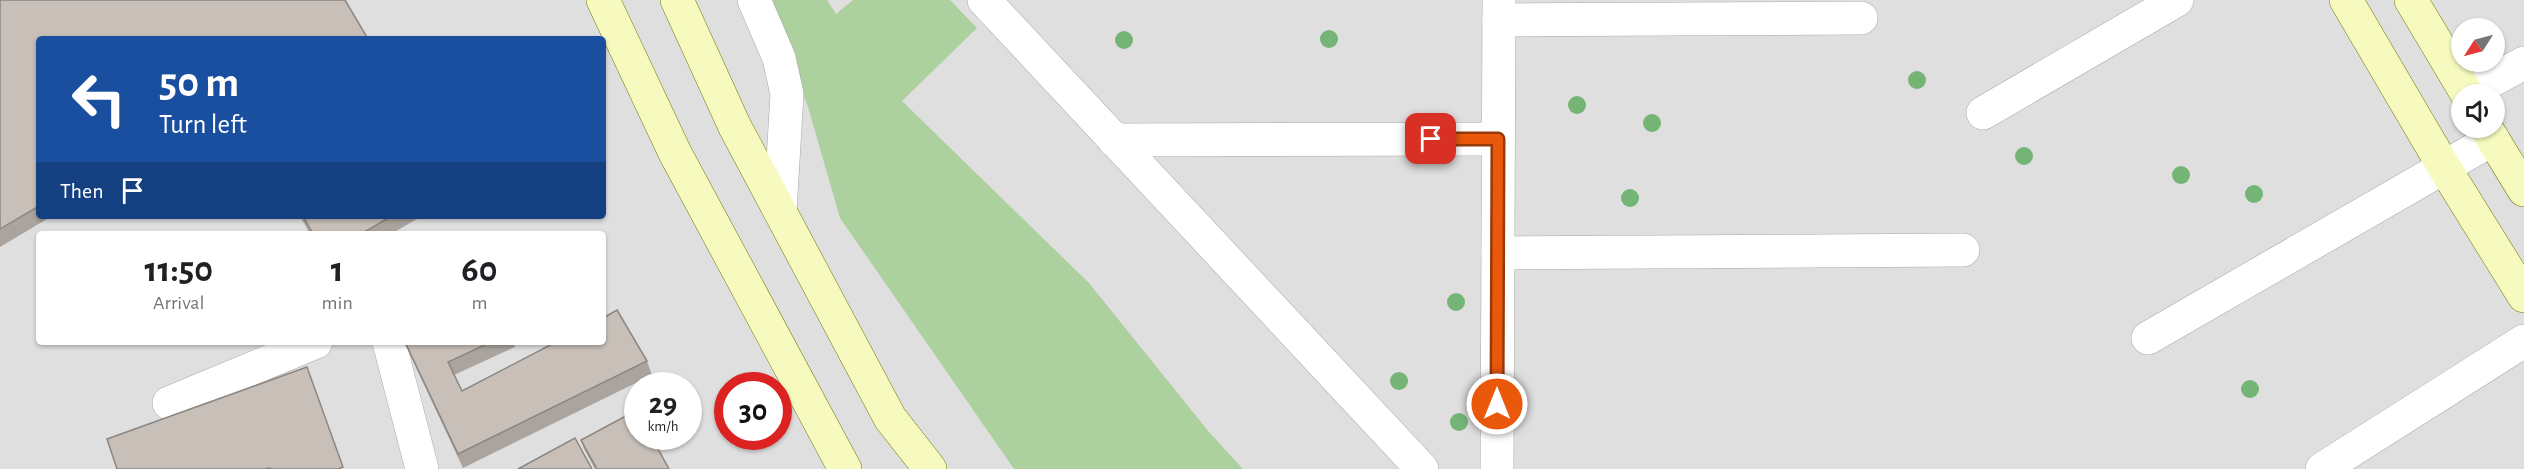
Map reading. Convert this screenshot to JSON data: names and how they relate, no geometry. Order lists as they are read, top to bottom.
{
  "north": "bottom left",
  "page": {
    "turn": ["50 m", "Turn left"],
    "then": "Then",
    "eta": [
      "11:50",
      "Arrival",
      "1",
      "min",
      "60",
      "m"
    ],
    "speed": "29 km/h",
    "limit": "30"
  }
}
